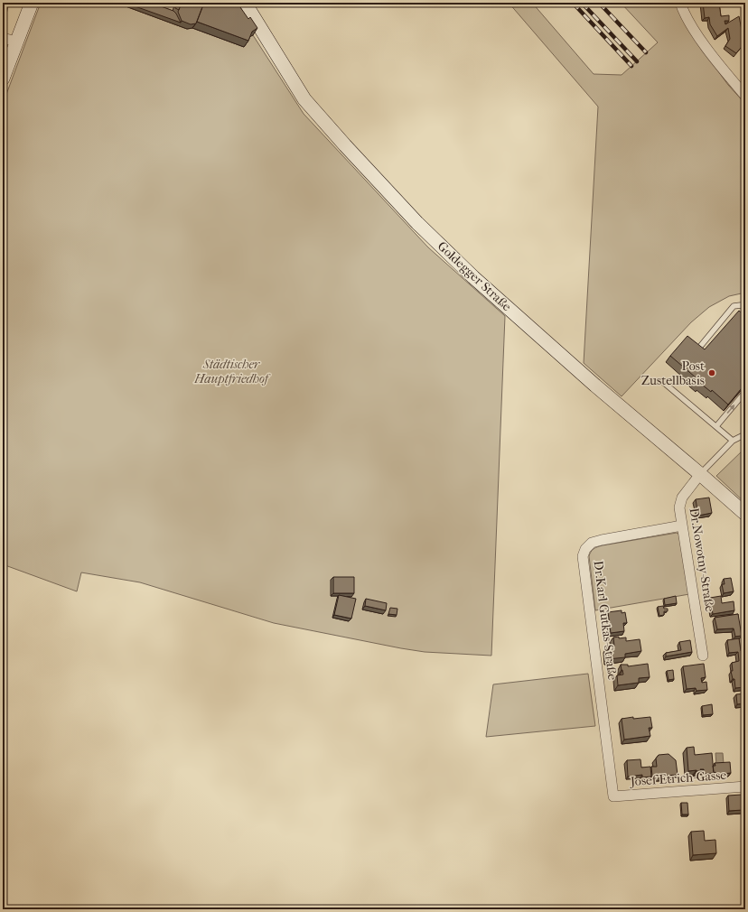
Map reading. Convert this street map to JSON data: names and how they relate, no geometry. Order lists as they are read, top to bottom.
{
  "streets": {
    "street": [
      "Goldegger Straße",
      "Dr.Nowotny-Straße",
      "Dr.Karl Gutkas-Straße",
      "Josef Etrich-Gasse"
    ]
  },
  "crossings": [
    ["Goldegger Straße", "Dr.Nowotny-Straße"],
    ["Dr.Nowotny-Straße", "Dr.Karl Gutkas-Straße"],
    ["Dr.Karl Gutkas-Straße", "Josef Etrich-Gasse"]
  ],
  "parks": ["Städtischer Hauptfriedhof"],
  "places": ["Post Zustellbasis"]
}
